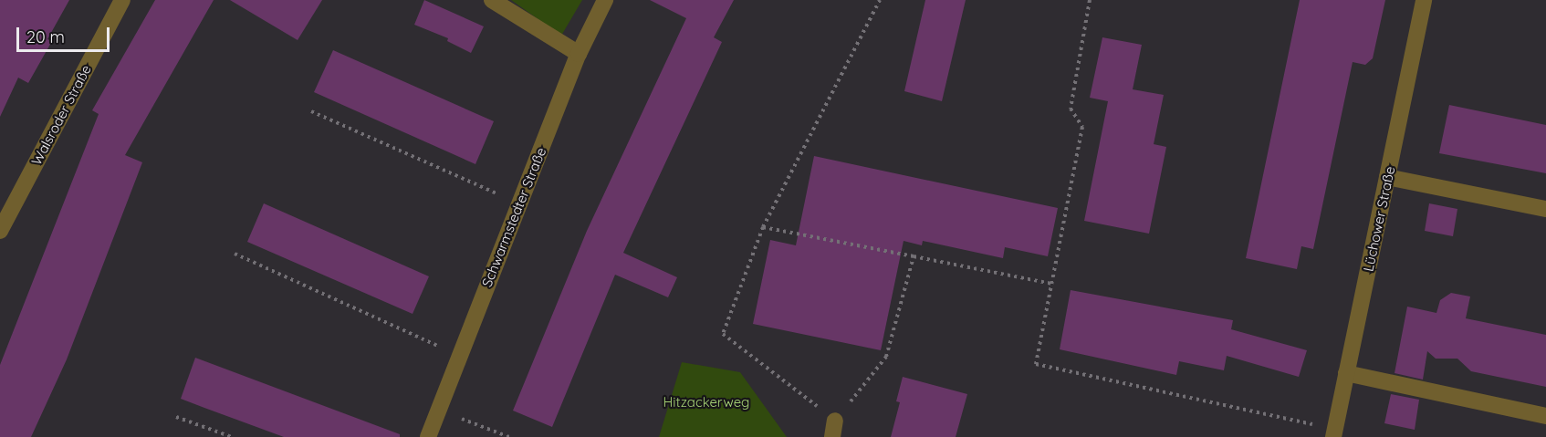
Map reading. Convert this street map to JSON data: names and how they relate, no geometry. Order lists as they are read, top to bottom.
{
  "streets": {
    "street": ["Walsroder Straße", "Schwarmstedter Straße", "Lüchower Straße"]
  },
  "parks": ["Hitzackerweg"],
  "scale_bar": "20 m"
}
